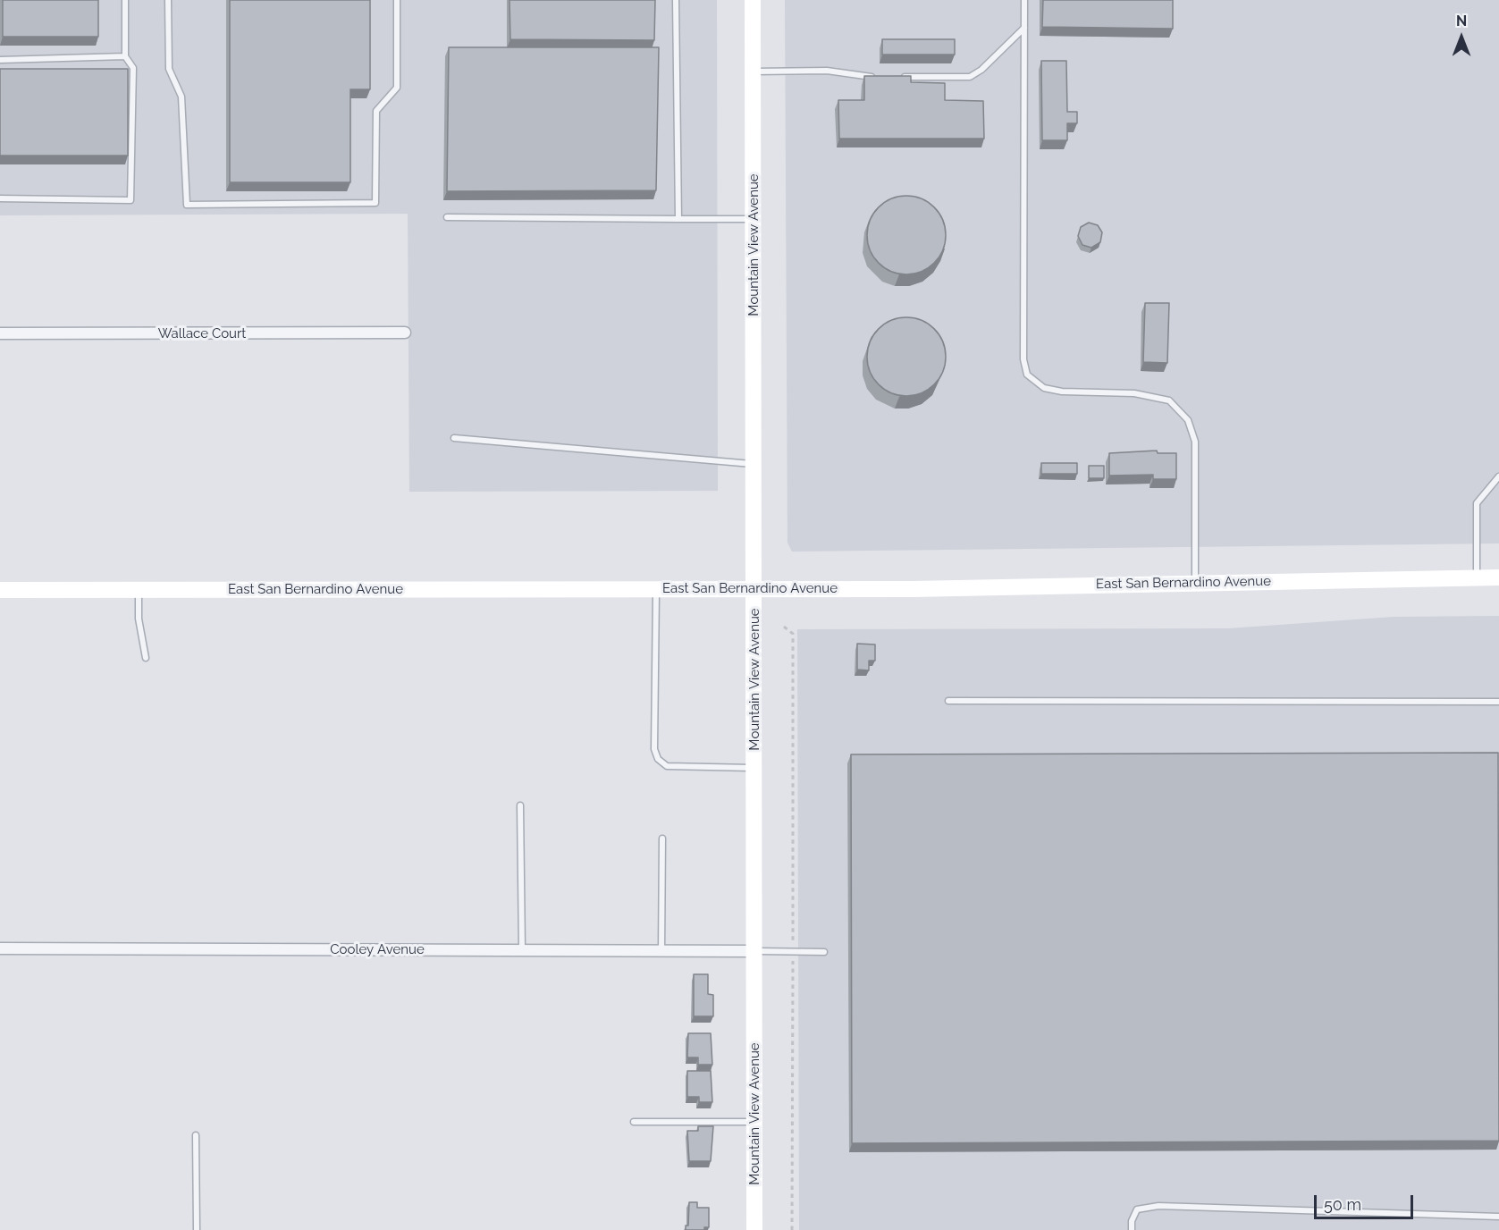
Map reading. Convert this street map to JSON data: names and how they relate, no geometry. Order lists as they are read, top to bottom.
{
  "streets": {
    "main road": ["Mountain View Avenue", "East San Bernardino Avenue"],
    "street": ["Wallace Court", "Cooley Avenue"]
  },
  "crossings": [
    ["Mountain View Avenue", "East San Bernardino Avenue"],
    ["Mountain View Avenue", "Cooley Avenue"]
  ],
  "scale_bar": "50 m",
  "north": "top"
}
